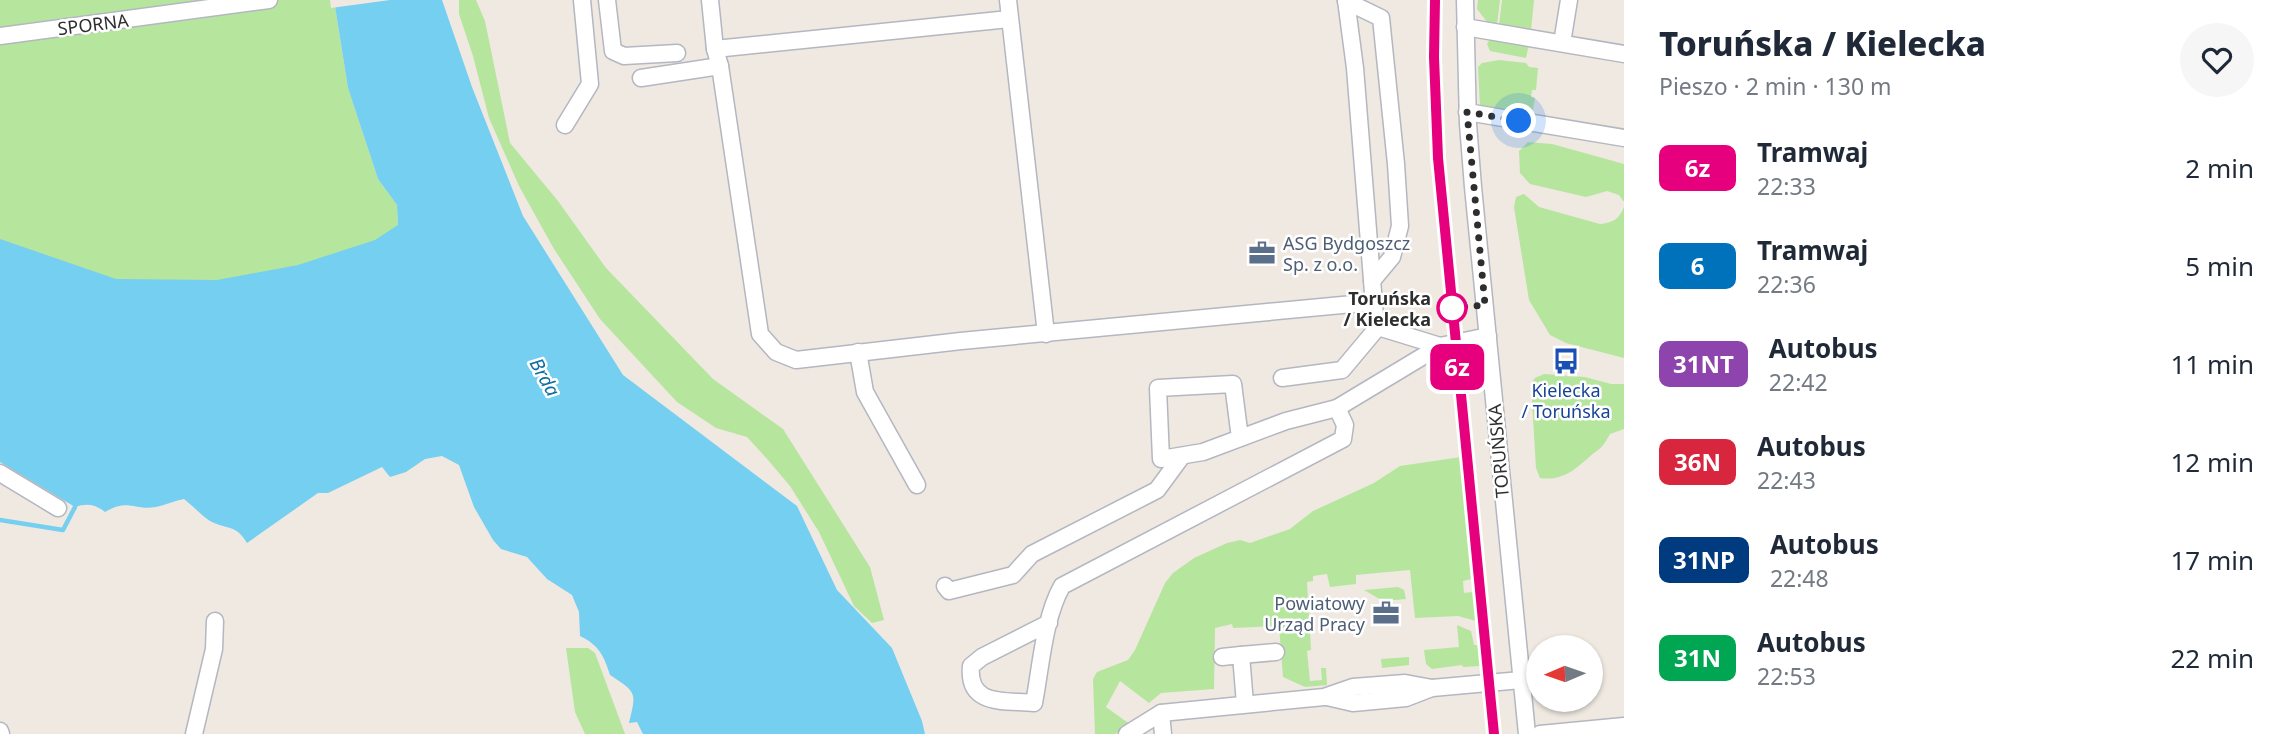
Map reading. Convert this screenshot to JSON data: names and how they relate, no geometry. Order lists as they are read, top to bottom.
{
  "streets": {
    "street": ["SPORNA", "TORUŃSKA"]
  },
  "water": ["Brda"],
  "places": {
    "office": ["ASG Bydgoszcz Sp. z o.o.", "Powiatowy Urząd Pracy"],
    "other": ["Toruńska / Kielecka"],
    "bus stop": ["Kielecka / Toruńska"]
  },
  "lines": ["tram line 6z"],
  "north": "left",
  "page": {
    "on_map": "6z",
    "heading": ["Toruńska / Kielecka", "Pieszo · 2 min · 130 m"],
    "list": [
      {
        "mark": "6z",
        "name": "Tramwaj",
        "note": "22:33",
        "value": "2 min"
      },
      {
        "mark": "6",
        "name": "Tramwaj",
        "note": "22:36",
        "value": "5 min"
      },
      {
        "mark": "31NT",
        "name": "Autobus",
        "note": "22:42",
        "value": "11 min"
      },
      {
        "mark": "36N",
        "name": "Autobus",
        "note": "22:43",
        "value": "12 min"
      },
      {
        "mark": "31NP",
        "name": "Autobus",
        "note": "22:48",
        "value": "17 min"
      },
      {
        "mark": "31N",
        "name": "Autobus",
        "note": "22:53",
        "value": "22 min"
      }
    ]
  }
}
